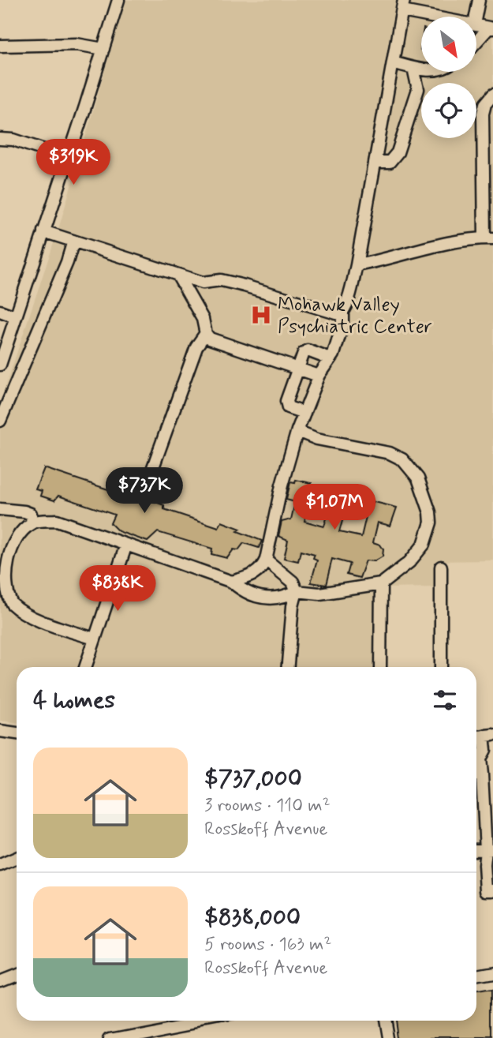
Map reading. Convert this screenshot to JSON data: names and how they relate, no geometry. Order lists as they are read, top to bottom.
{
  "places": {
    "hospital": ["Mohawk Valley Psychiatric Center"]
  },
  "north": "bottom right",
  "page": {
    "price": [
      "$319K",
      "$737K",
      "$1.07M",
      "$838K"
    ],
    "heading": "4 homes",
    "list": [
      {
        "name": "$737,000",
        "note": "3 rooms · 110 m² · Rosskoff Avenue"
      },
      {
        "name": "$838,000",
        "note": "5 rooms · 163 m² · Rosskoff Avenue"
      }
    ]
  }
}
